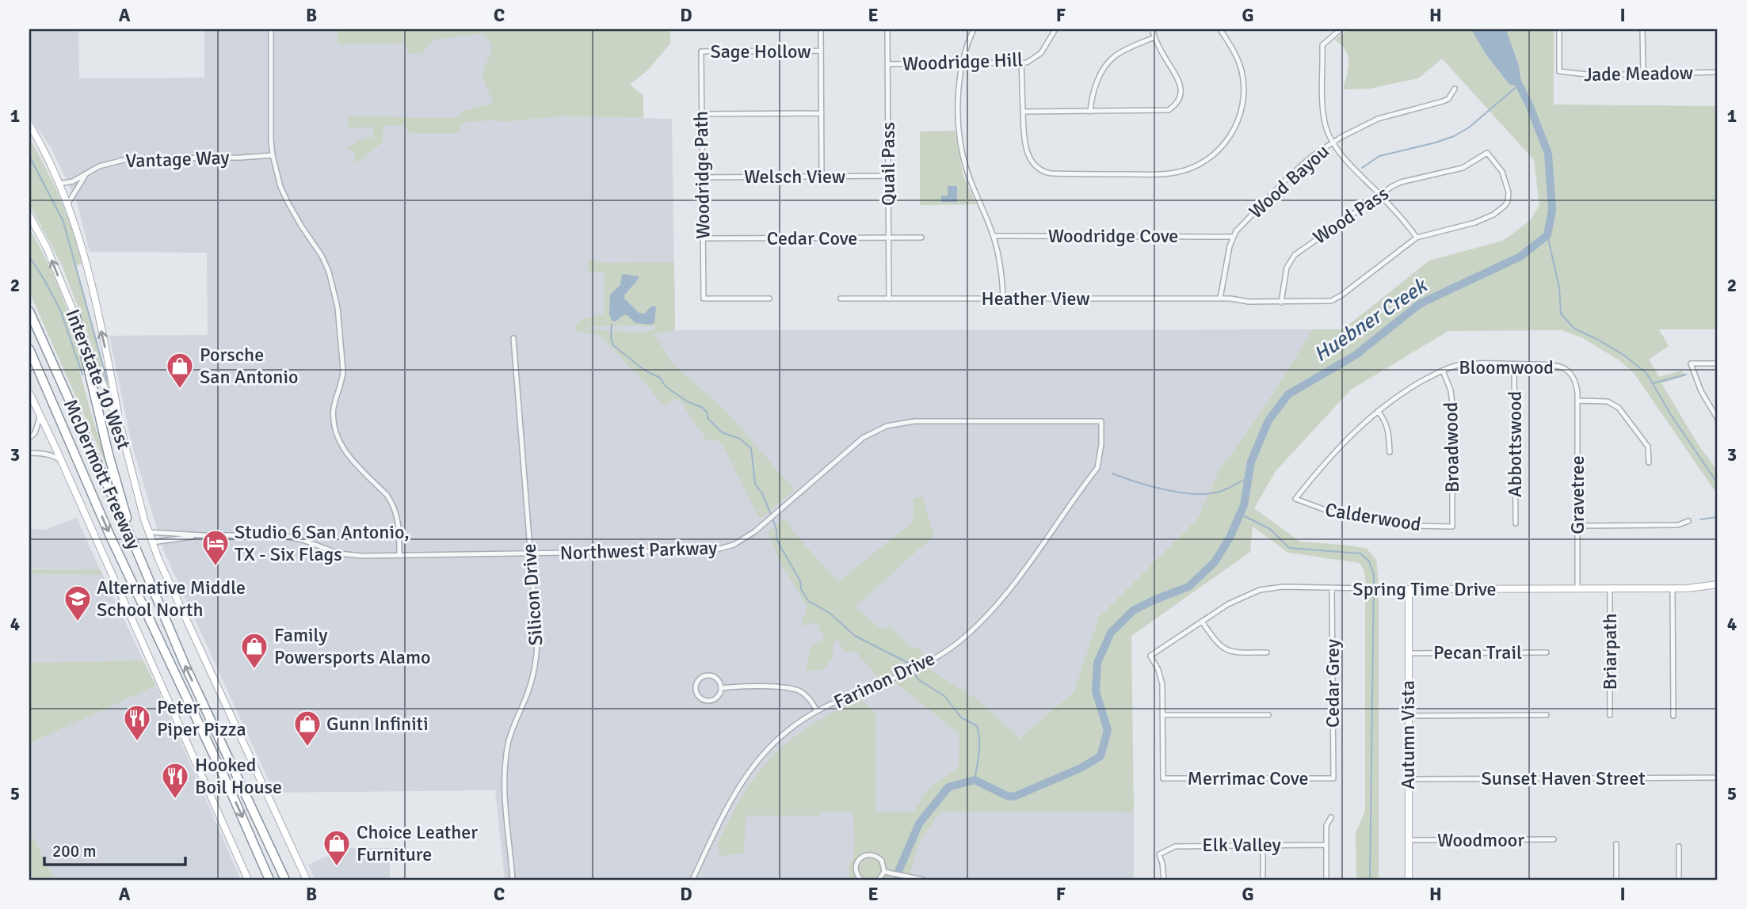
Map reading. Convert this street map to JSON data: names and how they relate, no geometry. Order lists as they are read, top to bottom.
{
  "streets": {
    "highway": ["McDermott Freeway"],
    "main road": ["Interstate 10 West", "Spring Time Drive", "Autumn Vista"],
    "street": [
      "Sage Hollow",
      "Woodridge Hill",
      "Jade Meadow",
      "Vantage Way",
      "Quail Pass",
      "Woodridge Path",
      "Welsch View",
      "Wood Bayou",
      "Wood Pass",
      "Woodridge Cove",
      "Cedar Cove",
      "Heather View",
      "Bloomwood",
      "Abbottswood",
      "Broadwood",
      "Gravetree",
      "Calderwood",
      "Northwest Parkway",
      "Silicon Drive",
      "Briarpath",
      "Pecan Trail",
      "Farinon Drive",
      "Cedar Grey",
      "Merrimac Cove",
      "Sunset Haven Street",
      "Woodmoor",
      "Elk Valley"
    ]
  },
  "crossings": [
    ["Sage Hollow", "Woodridge Path"],
    ["Woodridge Hill", "Quail Pass"],
    ["Quail Pass", "Welsch View"],
    ["Quail Pass", "Cedar Cove"],
    ["Quail Pass", "Heather View"],
    ["Woodridge Path", "Welsch View"],
    ["Woodridge Path", "Cedar Cove"],
    ["Wood Bayou", "Woodridge Cove"],
    ["Wood Pass", "Heather View"],
    ["Bloomwood", "Abbottswood"],
    ["Bloomwood", "Broadwood"],
    ["Bloomwood", "Gravetree"],
    ["Bloomwood", "Calderwood"],
    ["Interstate 10 West", "Northwest Parkway"],
    ["Broadwood", "Calderwood"],
    ["Gravetree", "Spring Time Drive"],
    ["Northwest Parkway", "Silicon Drive"],
    ["Northwest Parkway", "Farinon Drive"],
    ["Spring Time Drive", "Briarpath"],
    ["Spring Time Drive", "Cedar Grey"],
    ["Spring Time Drive", "Autumn Vista"],
    ["Spring Time Drive", "Merrimac Cove"],
    ["Pecan Trail", "Autumn Vista"],
    ["Cedar Grey", "Merrimac Cove"],
    ["Autumn Vista", "Sunset Haven Street"],
    ["Autumn Vista", "Woodmoor"]
  ],
  "water": ["Huebner Creek"],
  "places": {
    "shop": [
      "Porsche San Antonio",
      "Family Powersports Alamo",
      "Gunn Infiniti",
      "Choice Leather Furniture"
    ],
    "hotel": ["Studio 6 San Antonio, TX - Six Flags"],
    "school or university": ["Alternative Middle School North"],
    "restaurant": ["Peter Piper Pizza", "Hooked Boil House"]
  },
  "scale_bar": "200 m",
  "grid": {
    "columns": [
      "A",
      "B",
      "C",
      "D",
      "E",
      "F",
      "G",
      "H",
      "I"
    ],
    "rows": [
      "1",
      "2",
      "3",
      "4",
      "5"
    ]
  }
}
